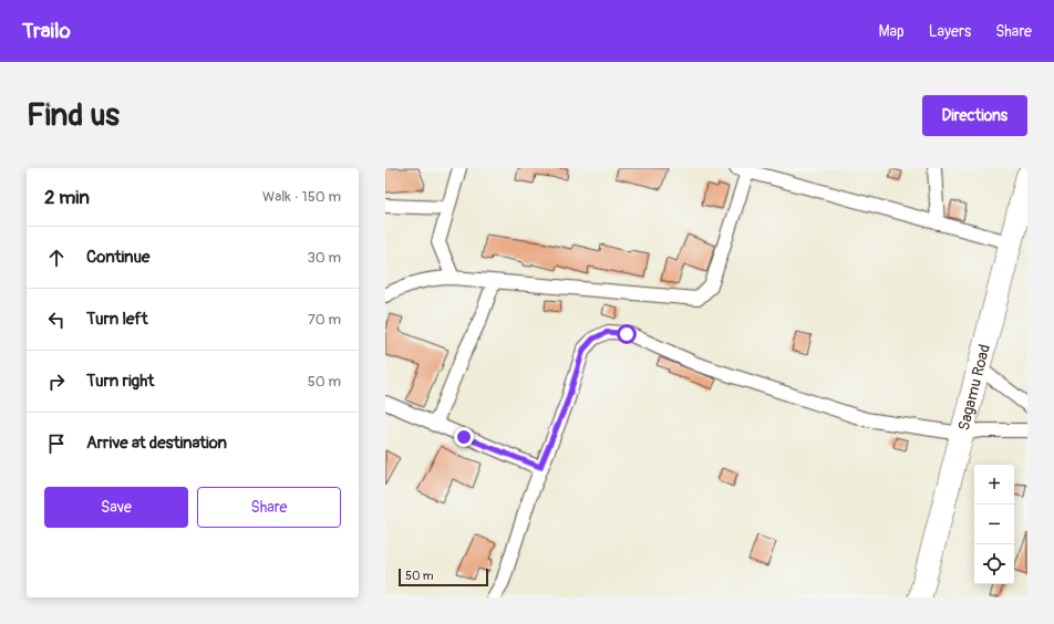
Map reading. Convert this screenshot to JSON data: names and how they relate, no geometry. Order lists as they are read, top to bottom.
{
  "streets": {
    "highway": ["Sagamu Road"]
  },
  "scale_bar": "50 m",
  "page": {
    "header": "Trailo",
    "nav": ["Map", "Layers", "Share"],
    "buttons": [
      "Directions",
      ["Save", "Share"]
    ],
    "title": "Find us",
    "heading": ["2 min", "Walk · 150 m"],
    "list": [
      ["Continue", "30 m"],
      ["Turn left", "70 m"],
      ["Turn right", "50 m"],
      "Arrive at destination"
    ],
    "map_buttons": ["+", "−"],
    "scale": "50 m"
  }
}
